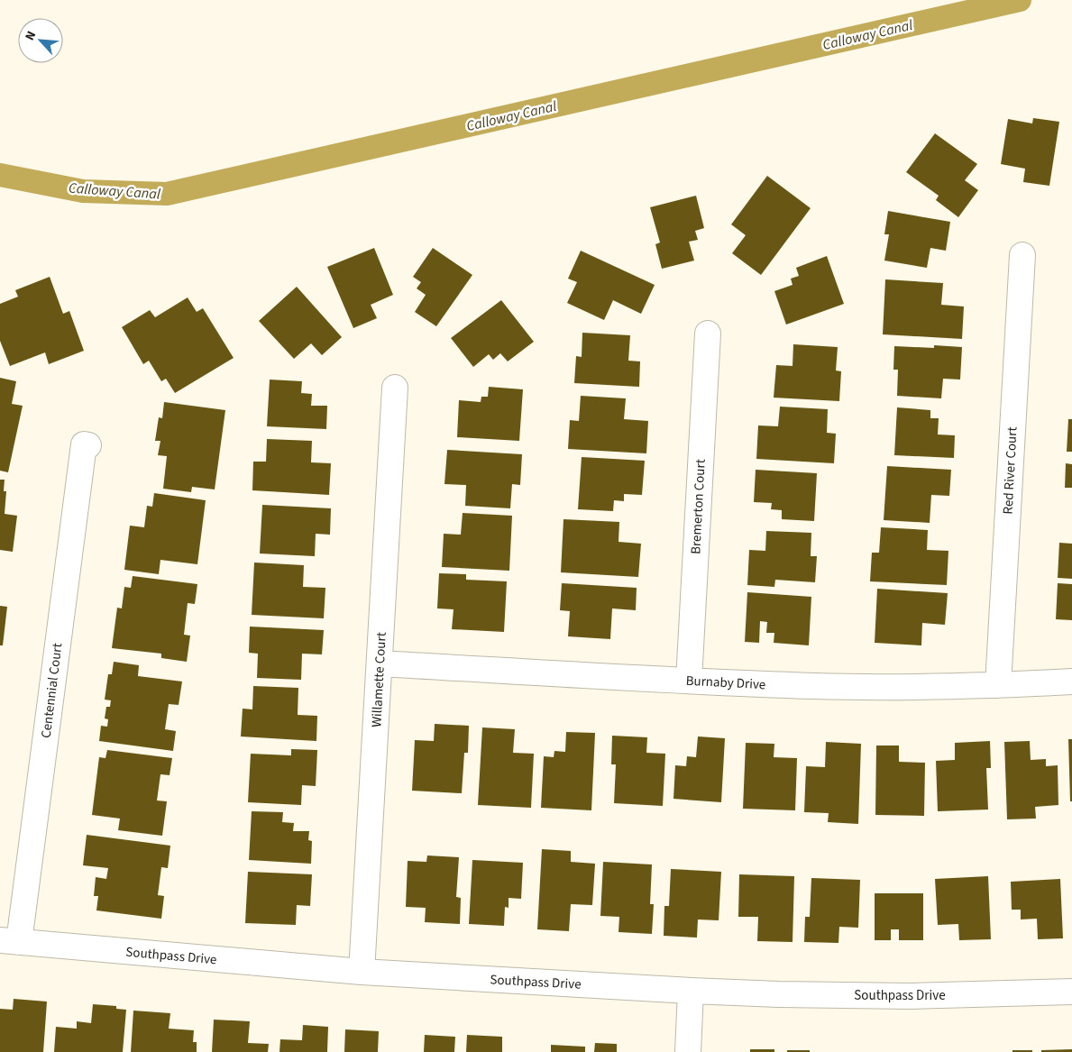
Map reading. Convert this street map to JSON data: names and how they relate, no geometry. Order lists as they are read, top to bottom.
{
  "streets": {
    "street": [
      "Red River Court",
      "Bremerton Court",
      "Willamette Court",
      "Burnaby Drive",
      "Centennial Court",
      "Southpass Drive"
    ]
  },
  "crossings": [
    ["Red River Court", "Burnaby Drive"],
    ["Bremerton Court", "Burnaby Drive"],
    ["Willamette Court", "Burnaby Drive"],
    ["Willamette Court", "Southpass Drive"],
    ["Centennial Court", "Southpass Drive"]
  ],
  "water": ["Calloway Canal"],
  "north": "top left"
}
